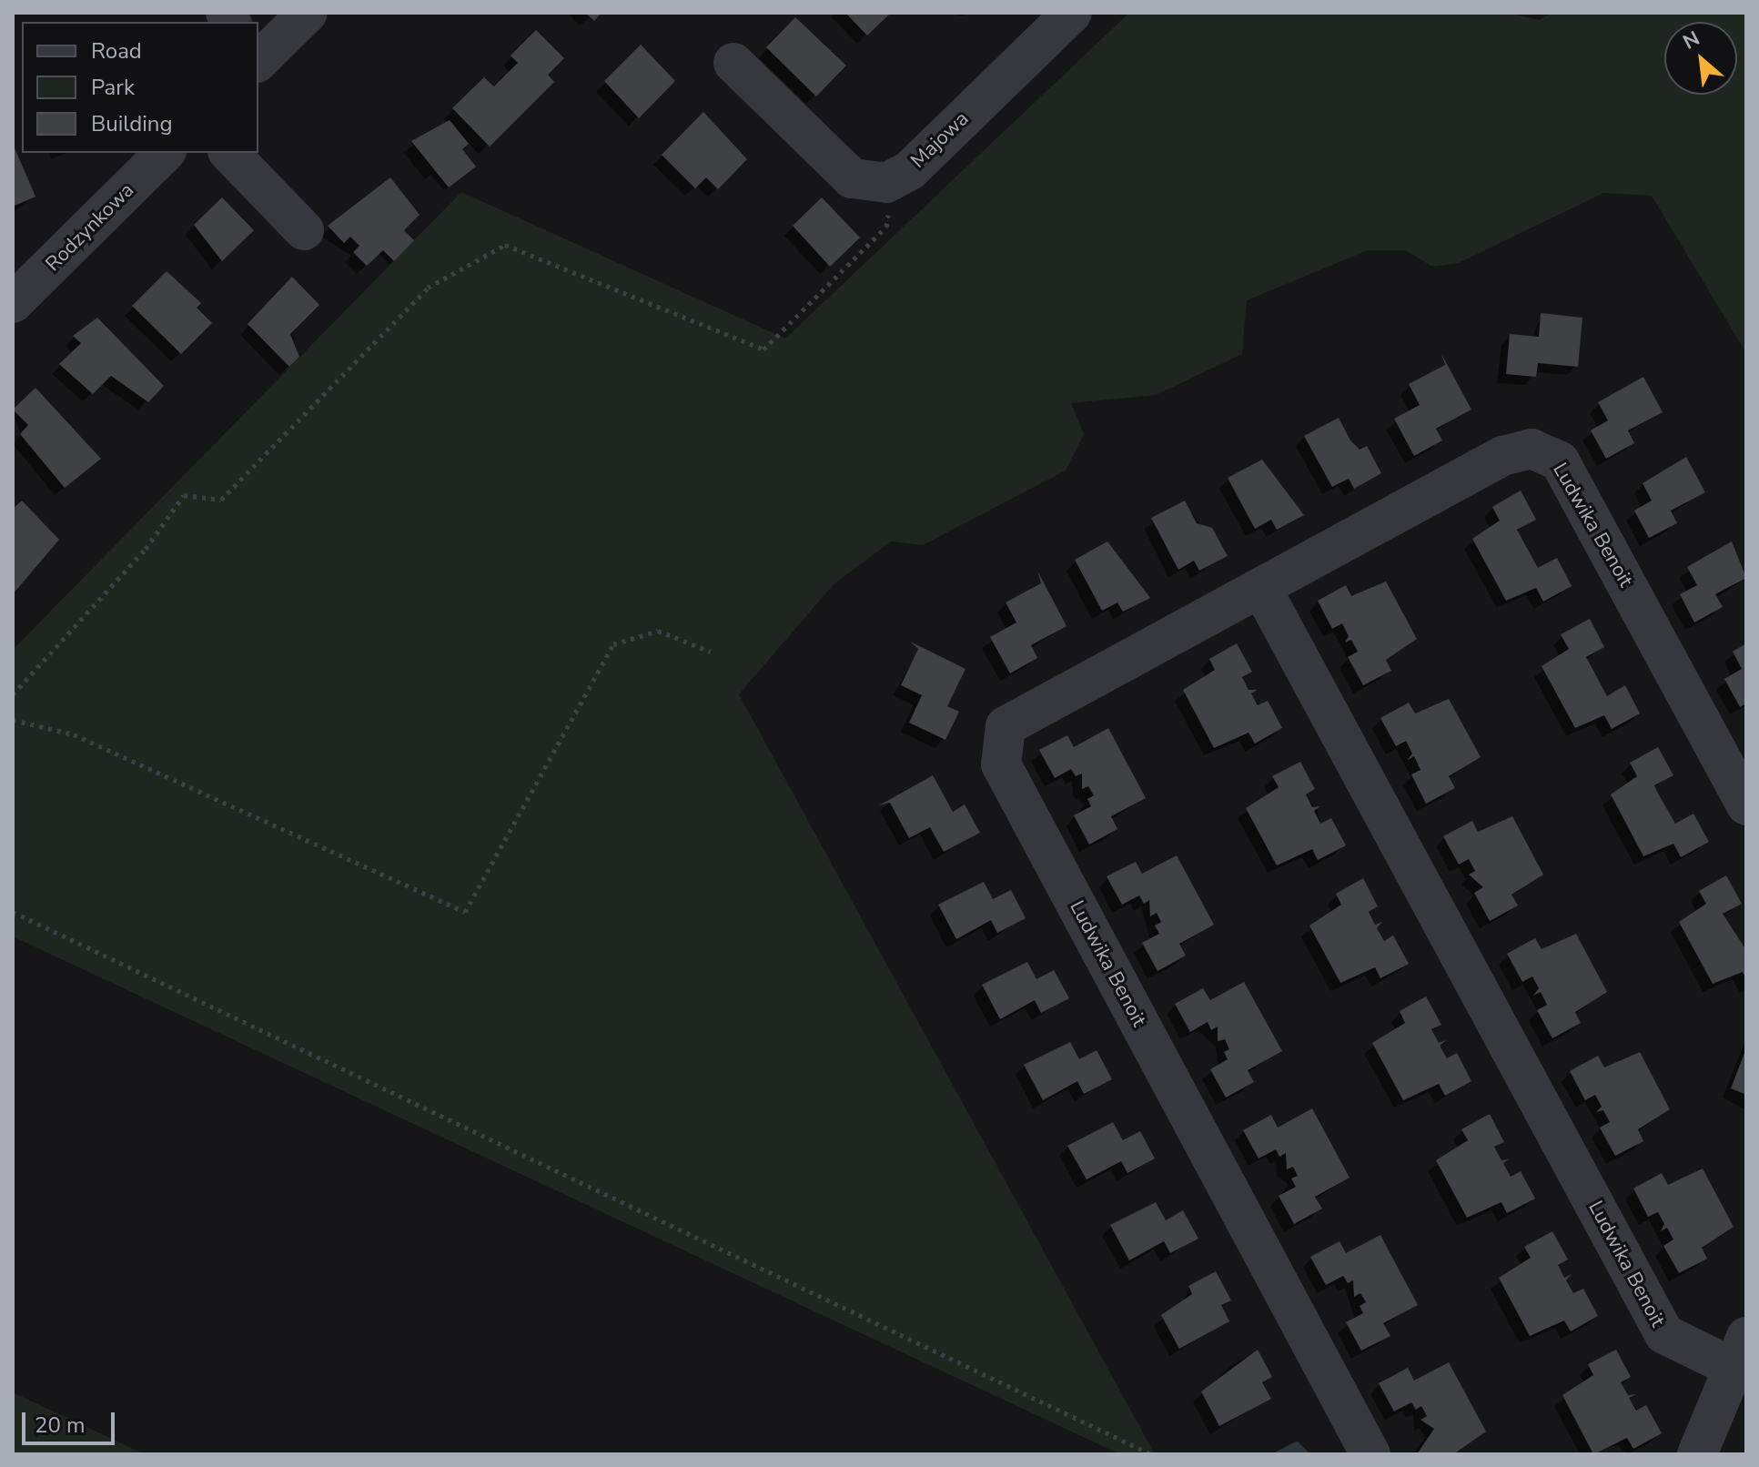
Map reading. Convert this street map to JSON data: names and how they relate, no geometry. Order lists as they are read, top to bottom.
{
  "streets": {
    "street": ["Majowa", "Rodzynkowa", "Ludwika Benoit"]
  },
  "legend": ["Road", "Park", "Building"],
  "scale_bar": "20 m",
  "north": "top left"
}
